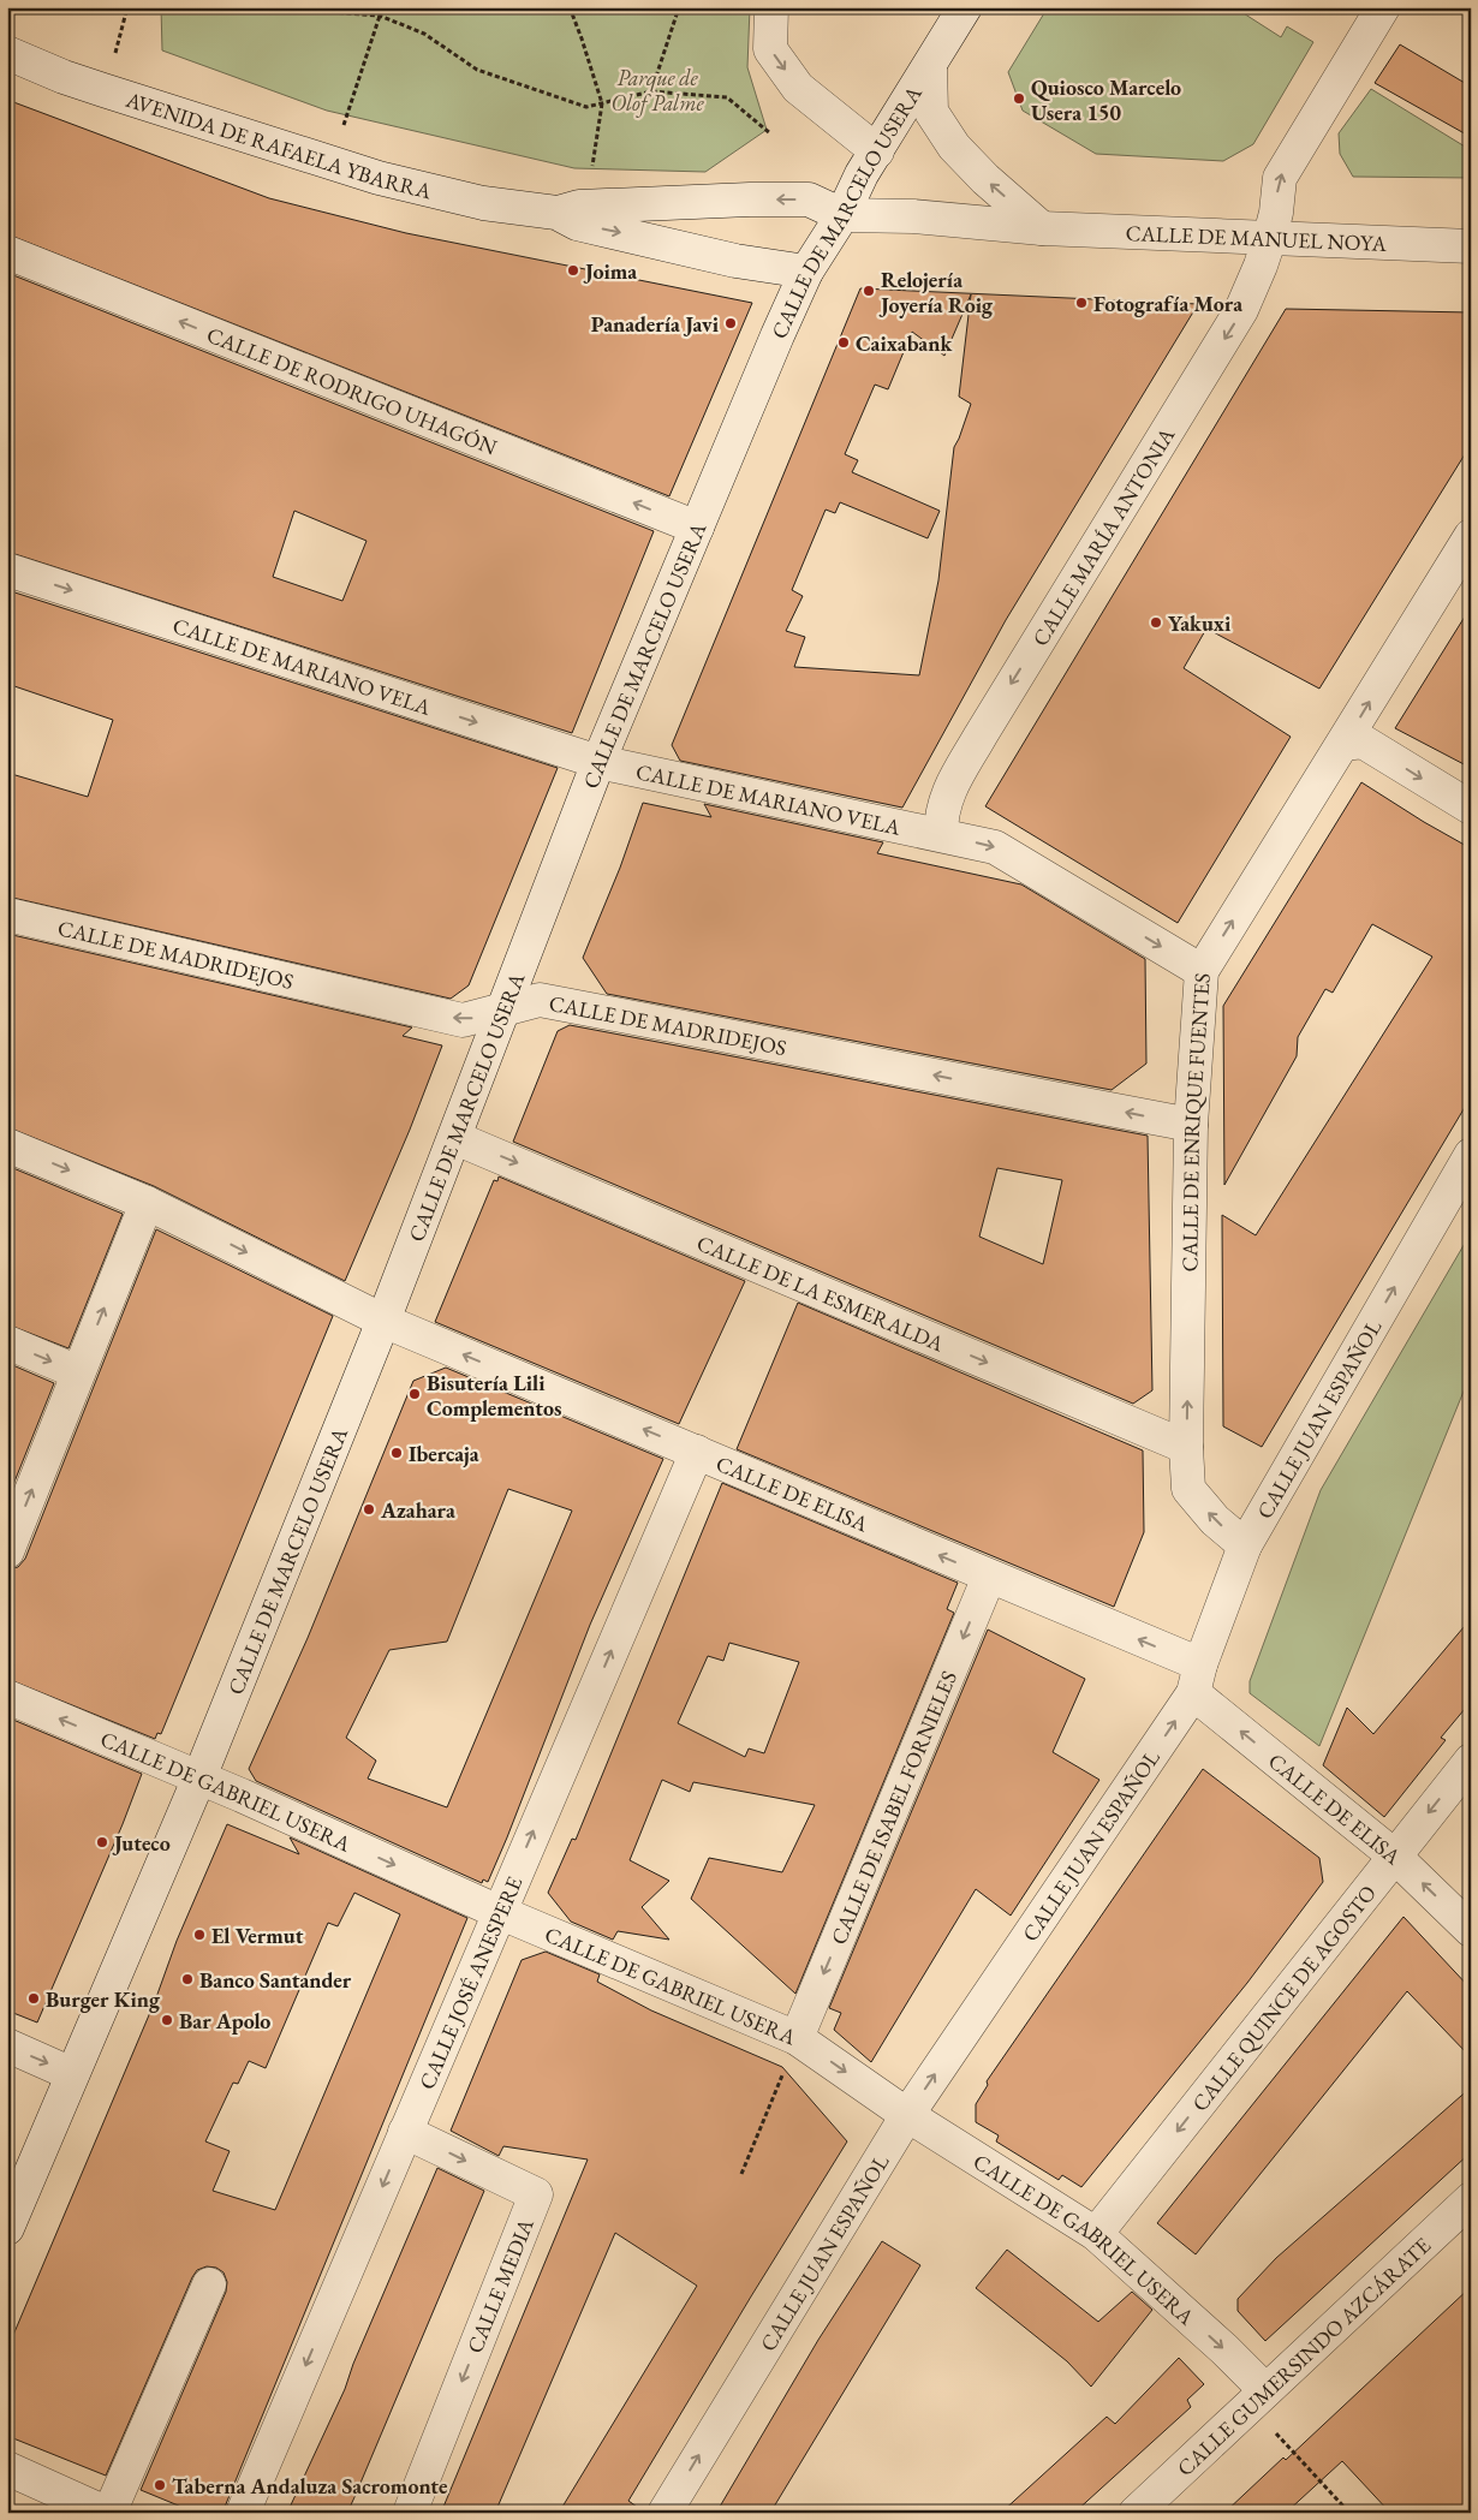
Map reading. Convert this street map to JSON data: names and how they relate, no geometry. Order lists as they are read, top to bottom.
{
  "streets": {
    "street": [
      "AVENIDA DE RAFAELA YBARRA",
      "CALLE DE MARCELO USERA",
      "CALLE DE MANUEL NOYA",
      "CALLE DE RODRIGO UHAGÓN",
      "CALLE MARÍA ANTONIA",
      "CALLE DE MARIANO VELA",
      "CALLE DE MADRIDEJOS",
      "CALLE DE ENRIQUE FUENTES",
      "CALLE DE LA ESMERALDA",
      "CALLE JUAN ESPAÑOL",
      "CALLE DE ELISA",
      "CALLE DE GABRIEL USERA",
      "CALLE DE ISABEL FORNIELES",
      "CALLE JOSÉ ANESPERE",
      "CALLE QUINCE DE AGOSTO",
      "CALLE MEDIA",
      "CALLE GUMERSINDO AZCÁRATE"
    ]
  },
  "crossings": [
    ["AVENIDA DE RAFAELA YBARRA", "CALLE DE MARCELO USERA"],
    ["AVENIDA DE RAFAELA YBARRA", "CALLE DE MANUEL NOYA"],
    ["CALLE DE MARCELO USERA", "CALLE DE MANUEL NOYA"],
    ["CALLE DE MARCELO USERA", "CALLE DE RODRIGO UHAGÓN"],
    ["CALLE DE MARCELO USERA", "CALLE DE MARIANO VELA"],
    ["CALLE DE MARCELO USERA", "CALLE DE MADRIDEJOS"],
    ["CALLE DE MARCELO USERA", "CALLE DE LA ESMERALDA"],
    ["CALLE DE MARCELO USERA", "CALLE DE ELISA"],
    ["CALLE DE MARCELO USERA", "CALLE DE GABRIEL USERA"],
    ["CALLE DE MANUEL NOYA", "CALLE MARÍA ANTONIA"],
    ["CALLE MARÍA ANTONIA", "CALLE DE MARIANO VELA"],
    ["CALLE DE MARIANO VELA", "CALLE DE ENRIQUE FUENTES"],
    ["CALLE DE MADRIDEJOS", "CALLE DE ENRIQUE FUENTES"],
    ["CALLE DE ENRIQUE FUENTES", "CALLE DE LA ESMERALDA"],
    ["CALLE DE ENRIQUE FUENTES", "CALLE JUAN ESPAÑOL"],
    ["CALLE JUAN ESPAÑOL", "CALLE DE ELISA"],
    ["CALLE JUAN ESPAÑOL", "CALLE DE GABRIEL USERA"],
    ["CALLE DE ELISA", "CALLE DE ISABEL FORNIELES"],
    ["CALLE DE ELISA", "CALLE JOSÉ ANESPERE"],
    ["CALLE DE ELISA", "CALLE QUINCE DE AGOSTO"],
    ["CALLE DE GABRIEL USERA", "CALLE DE ISABEL FORNIELES"],
    ["CALLE DE GABRIEL USERA", "CALLE JOSÉ ANESPERE"],
    ["CALLE DE GABRIEL USERA", "CALLE QUINCE DE AGOSTO"],
    ["CALLE DE GABRIEL USERA", "CALLE GUMERSINDO AZCÁRATE"],
    ["CALLE JOSÉ ANESPERE", "CALLE MEDIA"]
  ],
  "one_way": [
    "CALLE DE RODRIGO UHAGÓN",
    "CALLE DE MARIANO VELA",
    "CALLE DE MADRIDEJOS",
    "CALLE DE ENRIQUE FUENTES",
    "CALLE DE LA ESMERALDA",
    "CALLE JUAN ESPAÑOL",
    "CALLE DE ISABEL FORNIELES",
    "CALLE QUINCE DE AGOSTO"
  ],
  "parks": ["Parque de Olof Palme"],
  "places": [
    "Quiosco Marcelo Usera 150",
    "Joima",
    "Relojería Joyería Roig",
    "Fotografía Mora",
    "Panadería Javi",
    "Caixabank",
    "Yakuxi",
    "Bisutería Lili Complementos",
    "Ibercaja",
    "Azahara",
    "Juteco",
    "El Vermut",
    "Banco Santander",
    "Burger King",
    "Bar Apolo",
    "Taberna Andaluza Sacromonte"
  ]
}
